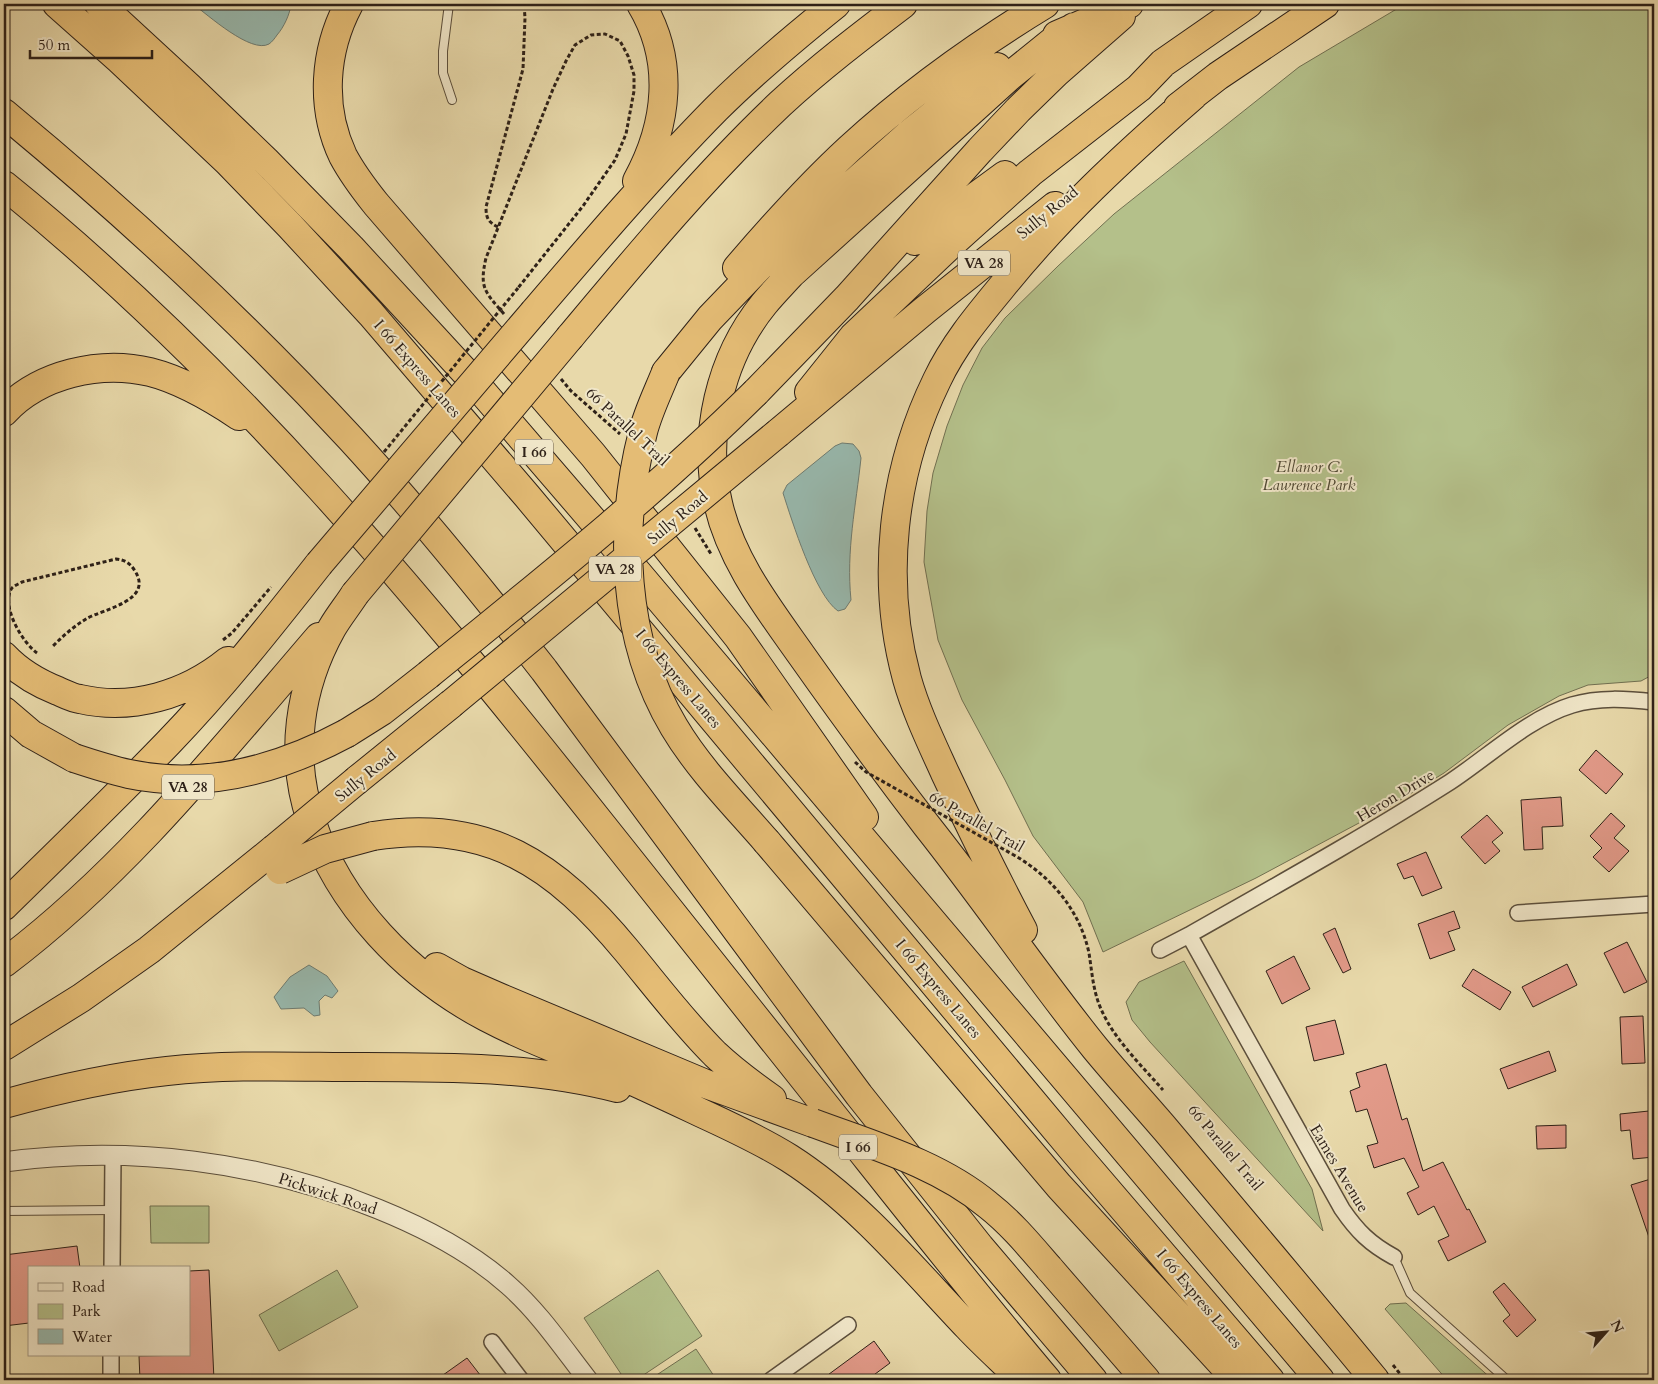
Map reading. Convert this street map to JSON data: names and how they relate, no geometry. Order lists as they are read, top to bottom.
{
  "streets": {
    "highway": [
      "Sully Road",
      "VA 28",
      "I 66 Express Lanes",
      "I 66"
    ],
    "street": ["Heron Drive", "Eames Avenue", "Pickwick Road"],
    "path": ["66 Parallel Trail"]
  },
  "crossings": [
    ["Heron Drive", "Eames Avenue"]
  ],
  "parks": ["Ellanor C. Lawrence Park"],
  "legend": ["Road", "Park", "Water"],
  "scale_bar": "50 m",
  "north": "top right"
}
